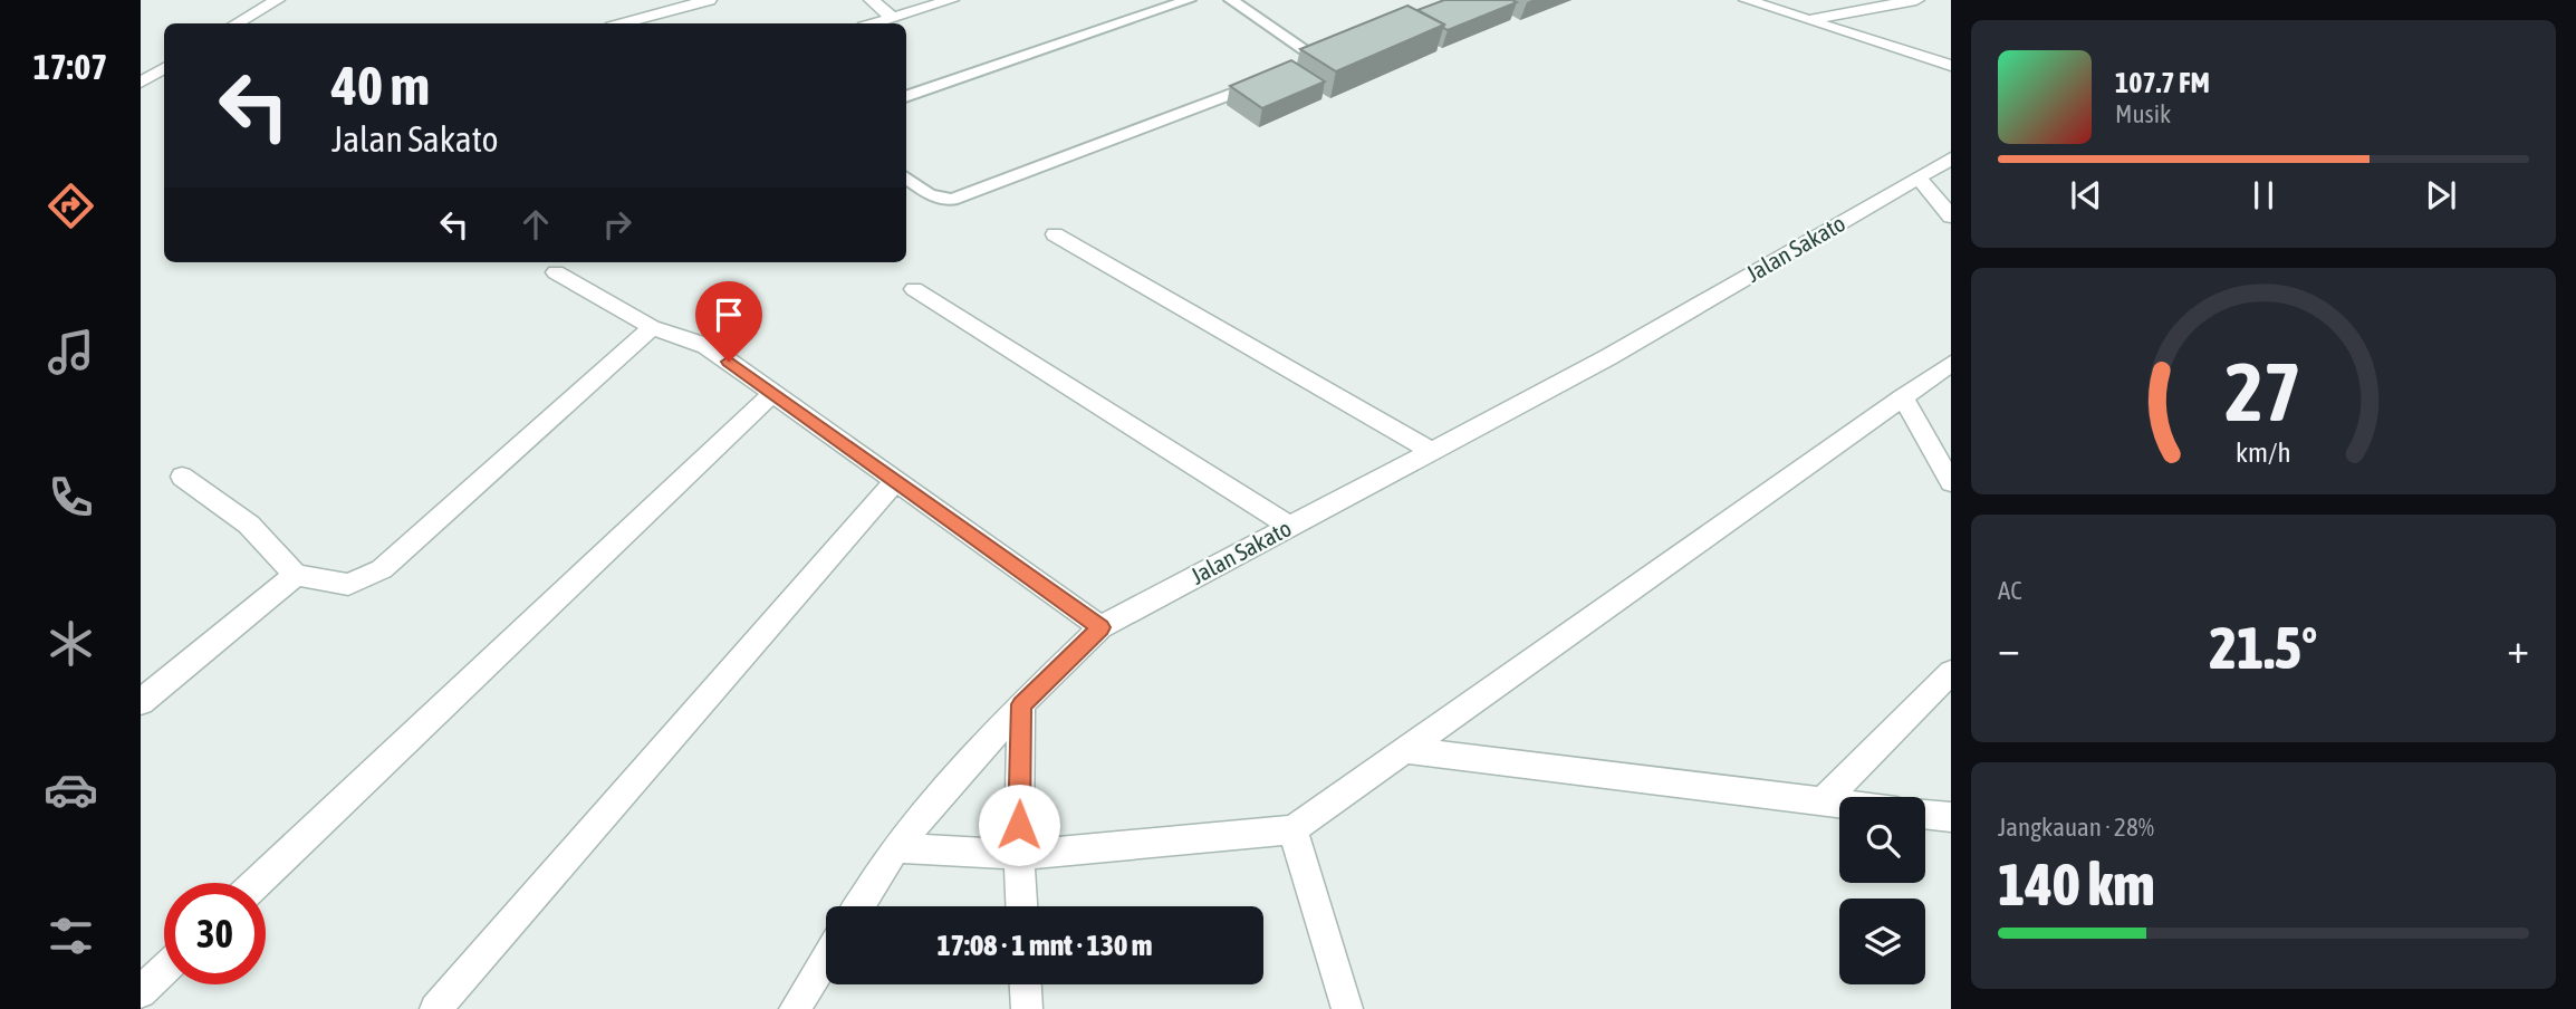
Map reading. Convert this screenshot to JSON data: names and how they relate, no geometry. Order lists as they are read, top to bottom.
{
  "streets": {
    "street": ["Jalan Sakato"]
  },
  "page": {
    "tabs": "17:07",
    "turn": ["40 m", "Jalan Sakato"],
    "song": ["107.7 FM", "Musik"],
    "tile": [
      "AC",
      ["Jangkauan · 28%", "140 km"]
    ],
    "heat": ["−", "21.5°", "+"],
    "limit": "30",
    "trip": "17:08 · 1 mnt · 130 m",
    "gauge": ["27", "km/h"]
  }
}
